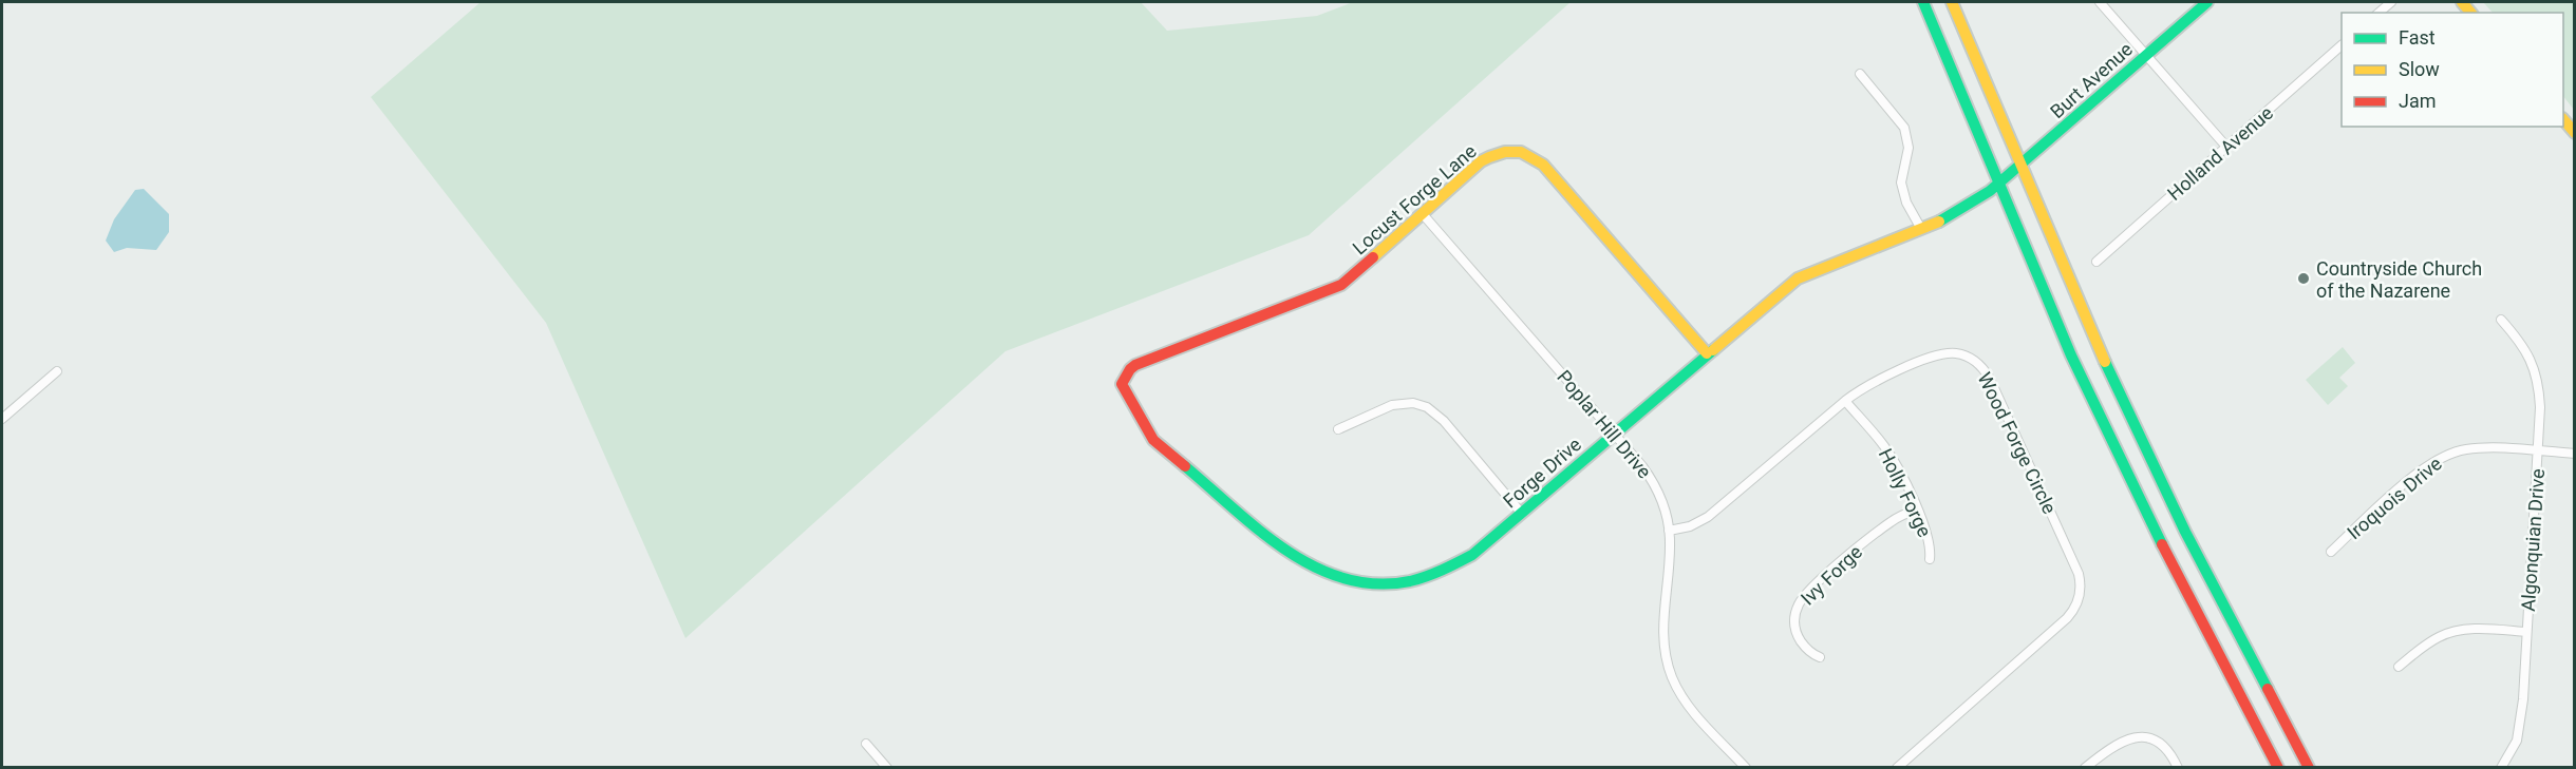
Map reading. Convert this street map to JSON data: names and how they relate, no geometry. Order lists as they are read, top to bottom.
{
  "streets": {
    "main road": ["Burt Avenue", "Locust Forge Lane", "Forge Drive"],
    "street": [
      "Holland Avenue",
      "Poplar Hill Drive",
      "Wood Forge Circle",
      "Holly Forge",
      "Iroquois Drive",
      "Algonquian Drive",
      "Ivy Forge"
    ]
  },
  "crossings": [
    ["Burt Avenue", "Forge Drive"],
    ["Locust Forge Lane", "Poplar Hill Drive"],
    ["Locust Forge Lane", "Forge Drive"],
    ["Poplar Hill Drive", "Wood Forge Circle"],
    ["Poplar Hill Drive", "Forge Drive"],
    ["Wood Forge Circle", "Holly Forge"],
    ["Holly Forge", "Ivy Forge"],
    ["Iroquois Drive", "Algonquian Drive"]
  ],
  "places": ["Countryside Church of the Nazarene"],
  "legend": ["Fast", "Slow", "Jam"]
}
